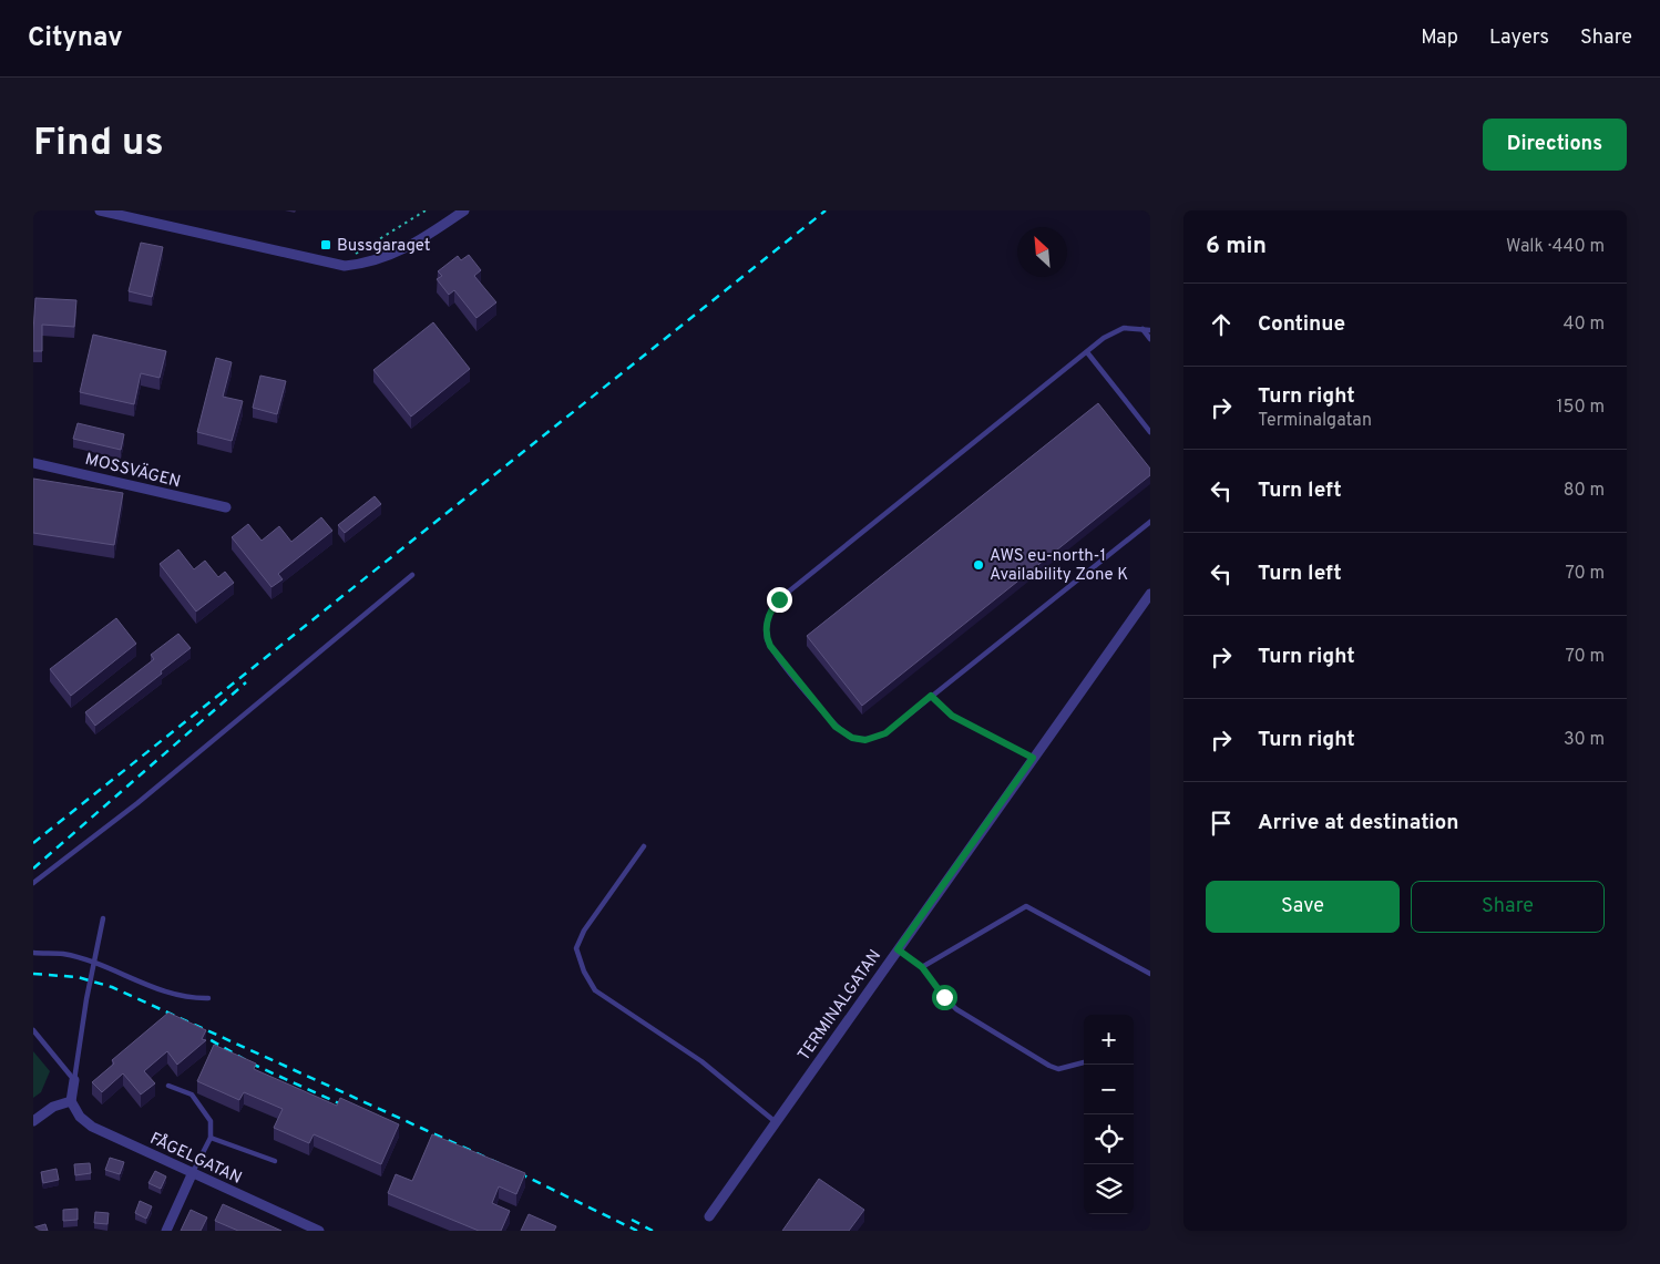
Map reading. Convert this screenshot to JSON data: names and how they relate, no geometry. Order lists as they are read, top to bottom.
{
  "streets": {
    "street": ["MOSSVÄGEN", "TERMINALGATAN", "FÅGELGATAN"]
  },
  "places": {
    "transit": ["Bussgaraget"],
    "other": ["AWS eu-north-1 Availability Zone K"]
  },
  "north": "top left",
  "page": {
    "header": "Citynav",
    "nav": ["Map", "Layers", "Share"],
    "buttons": [
      "Directions",
      ["Save", "Share"]
    ],
    "title": "Find us",
    "heading": ["6 min", "Walk · 440 m"],
    "list": [
      ["Continue", "40 m"],
      ["Turn right", "Terminalgatan", "150 m"],
      ["Turn left", "80 m"],
      ["Turn left", "70 m"],
      ["Turn right", "70 m"],
      ["Turn right", "30 m"],
      "Arrive at destination"
    ],
    "map_buttons": ["+", "−"]
  }
}
